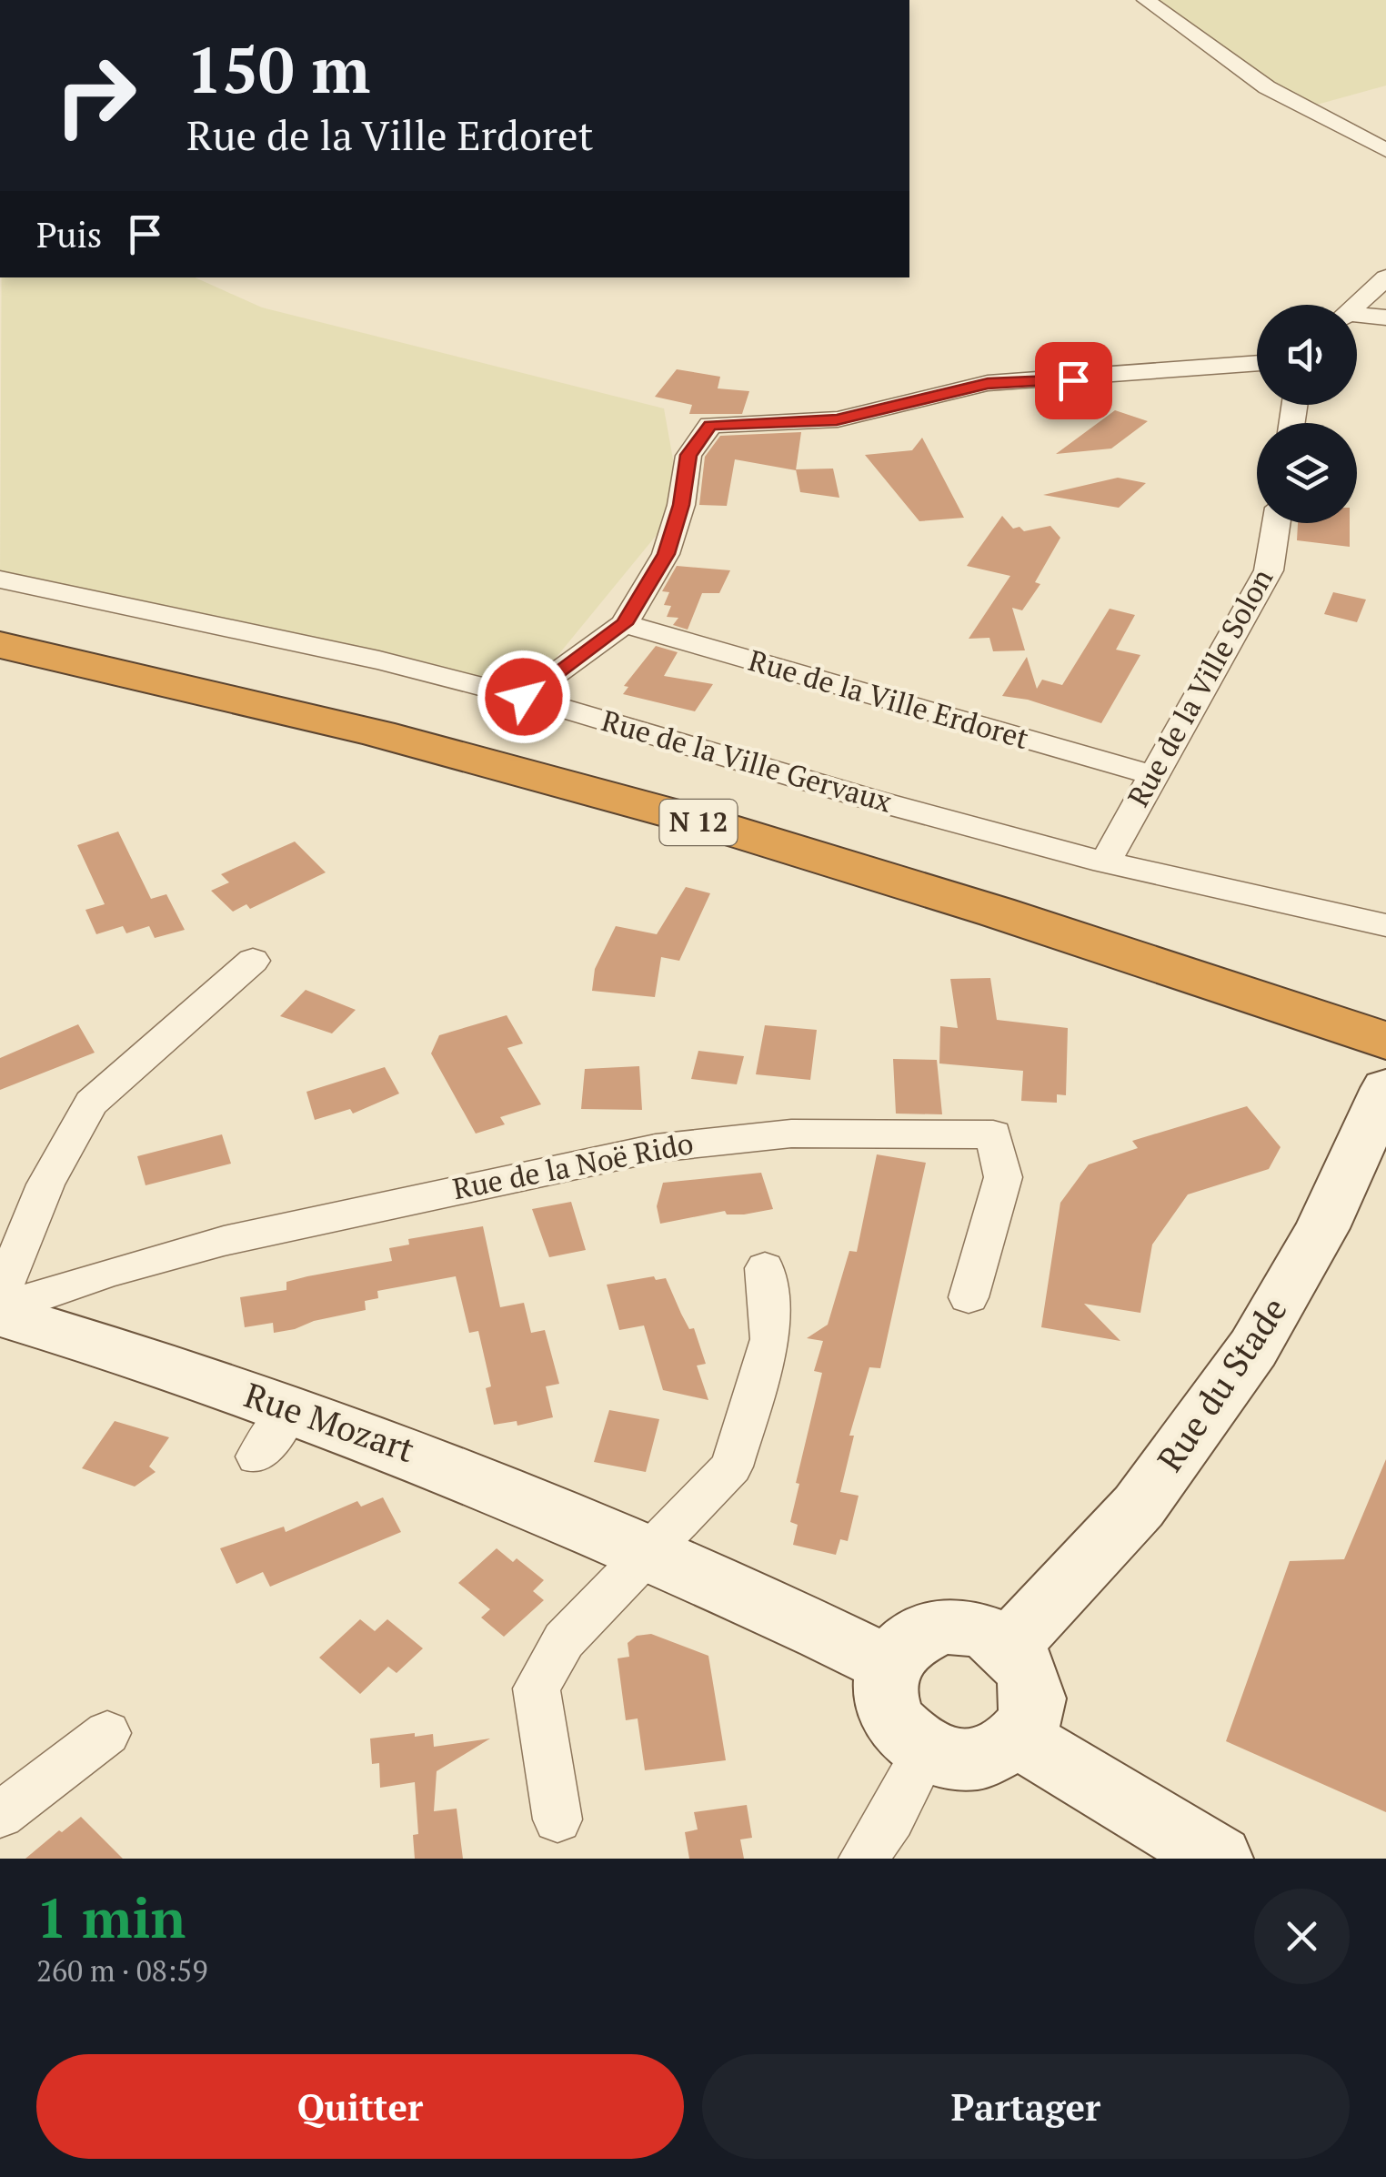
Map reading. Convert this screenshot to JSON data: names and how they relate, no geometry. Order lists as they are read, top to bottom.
{
  "streets": {
    "highway": ["N 12"],
    "main road": ["Rue du Stade", "Rue Mozart"],
    "street": [
      "Rue de la Ville Solon",
      "Rue de la Ville Erdoret",
      "Rue de la Ville Gervaux",
      "Rue de la Noë Rido"
    ]
  },
  "crossings": [
    ["Rue de la Ville Solon", "Rue de la Ville Erdoret"],
    ["Rue de la Ville Solon", "Rue de la Ville Gervaux"],
    ["Rue de la Noë Rido", "Rue Mozart"],
    ["Rue du Stade", "Rue Mozart"]
  ],
  "page": {
    "turn": ["150 m", "Rue de la Ville Erdoret"],
    "then": "Puis",
    "heading": ["1 min", "260 m · 08:59"],
    "buttons": ["Quitter", "Partager"]
  }
}
